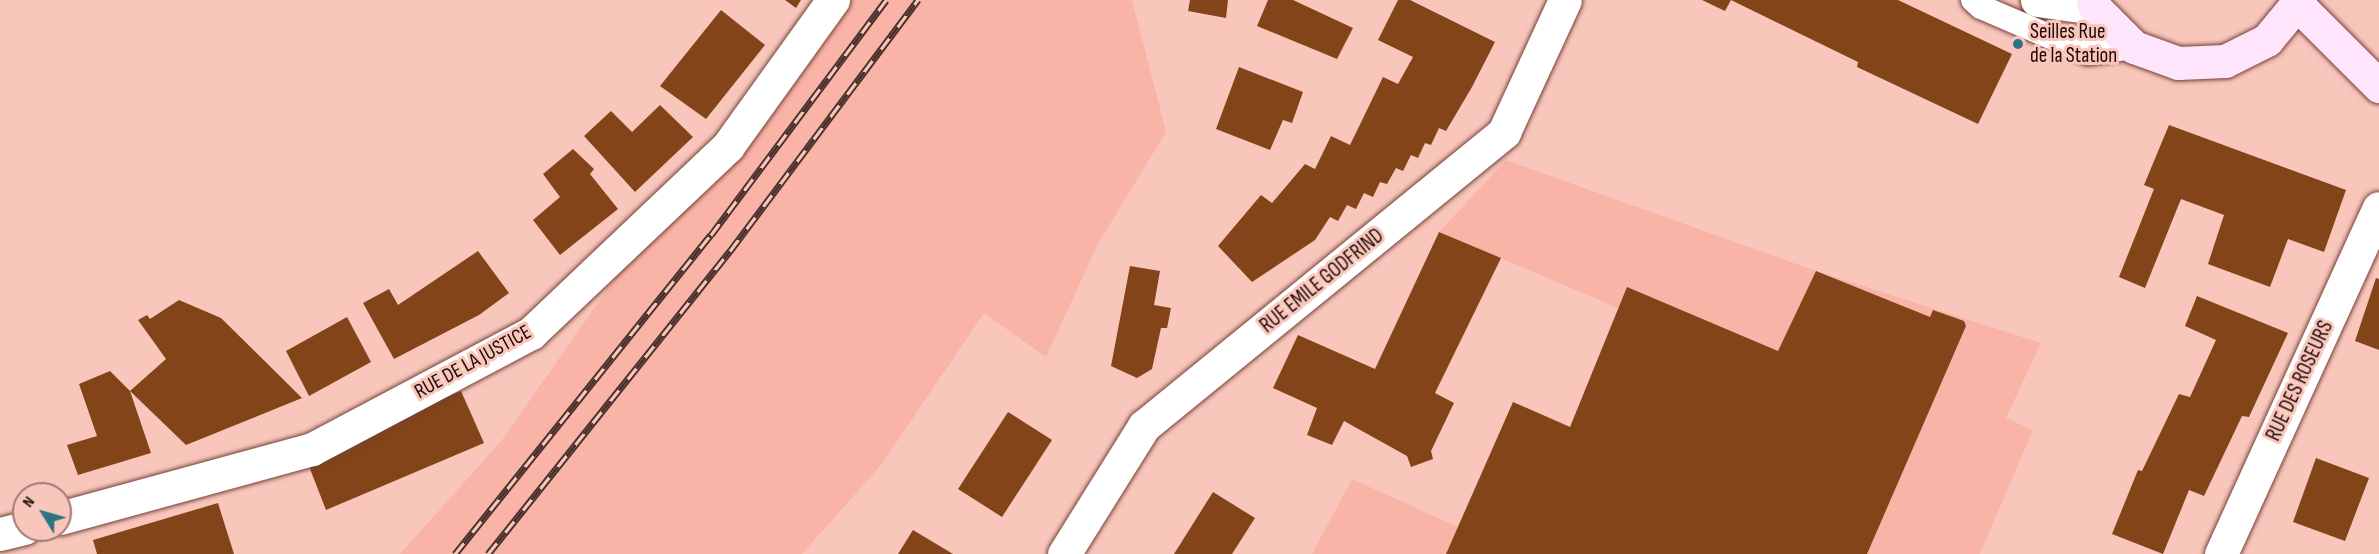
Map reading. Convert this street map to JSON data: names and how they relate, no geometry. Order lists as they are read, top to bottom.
{
  "streets": {
    "street": ["RUE EMILE GODFRIND", "RUE DE LA JUSTICE", "RUE DES ROSEURS"]
  },
  "places": ["Seilles Rue de la Station"],
  "north": "top left"
}
